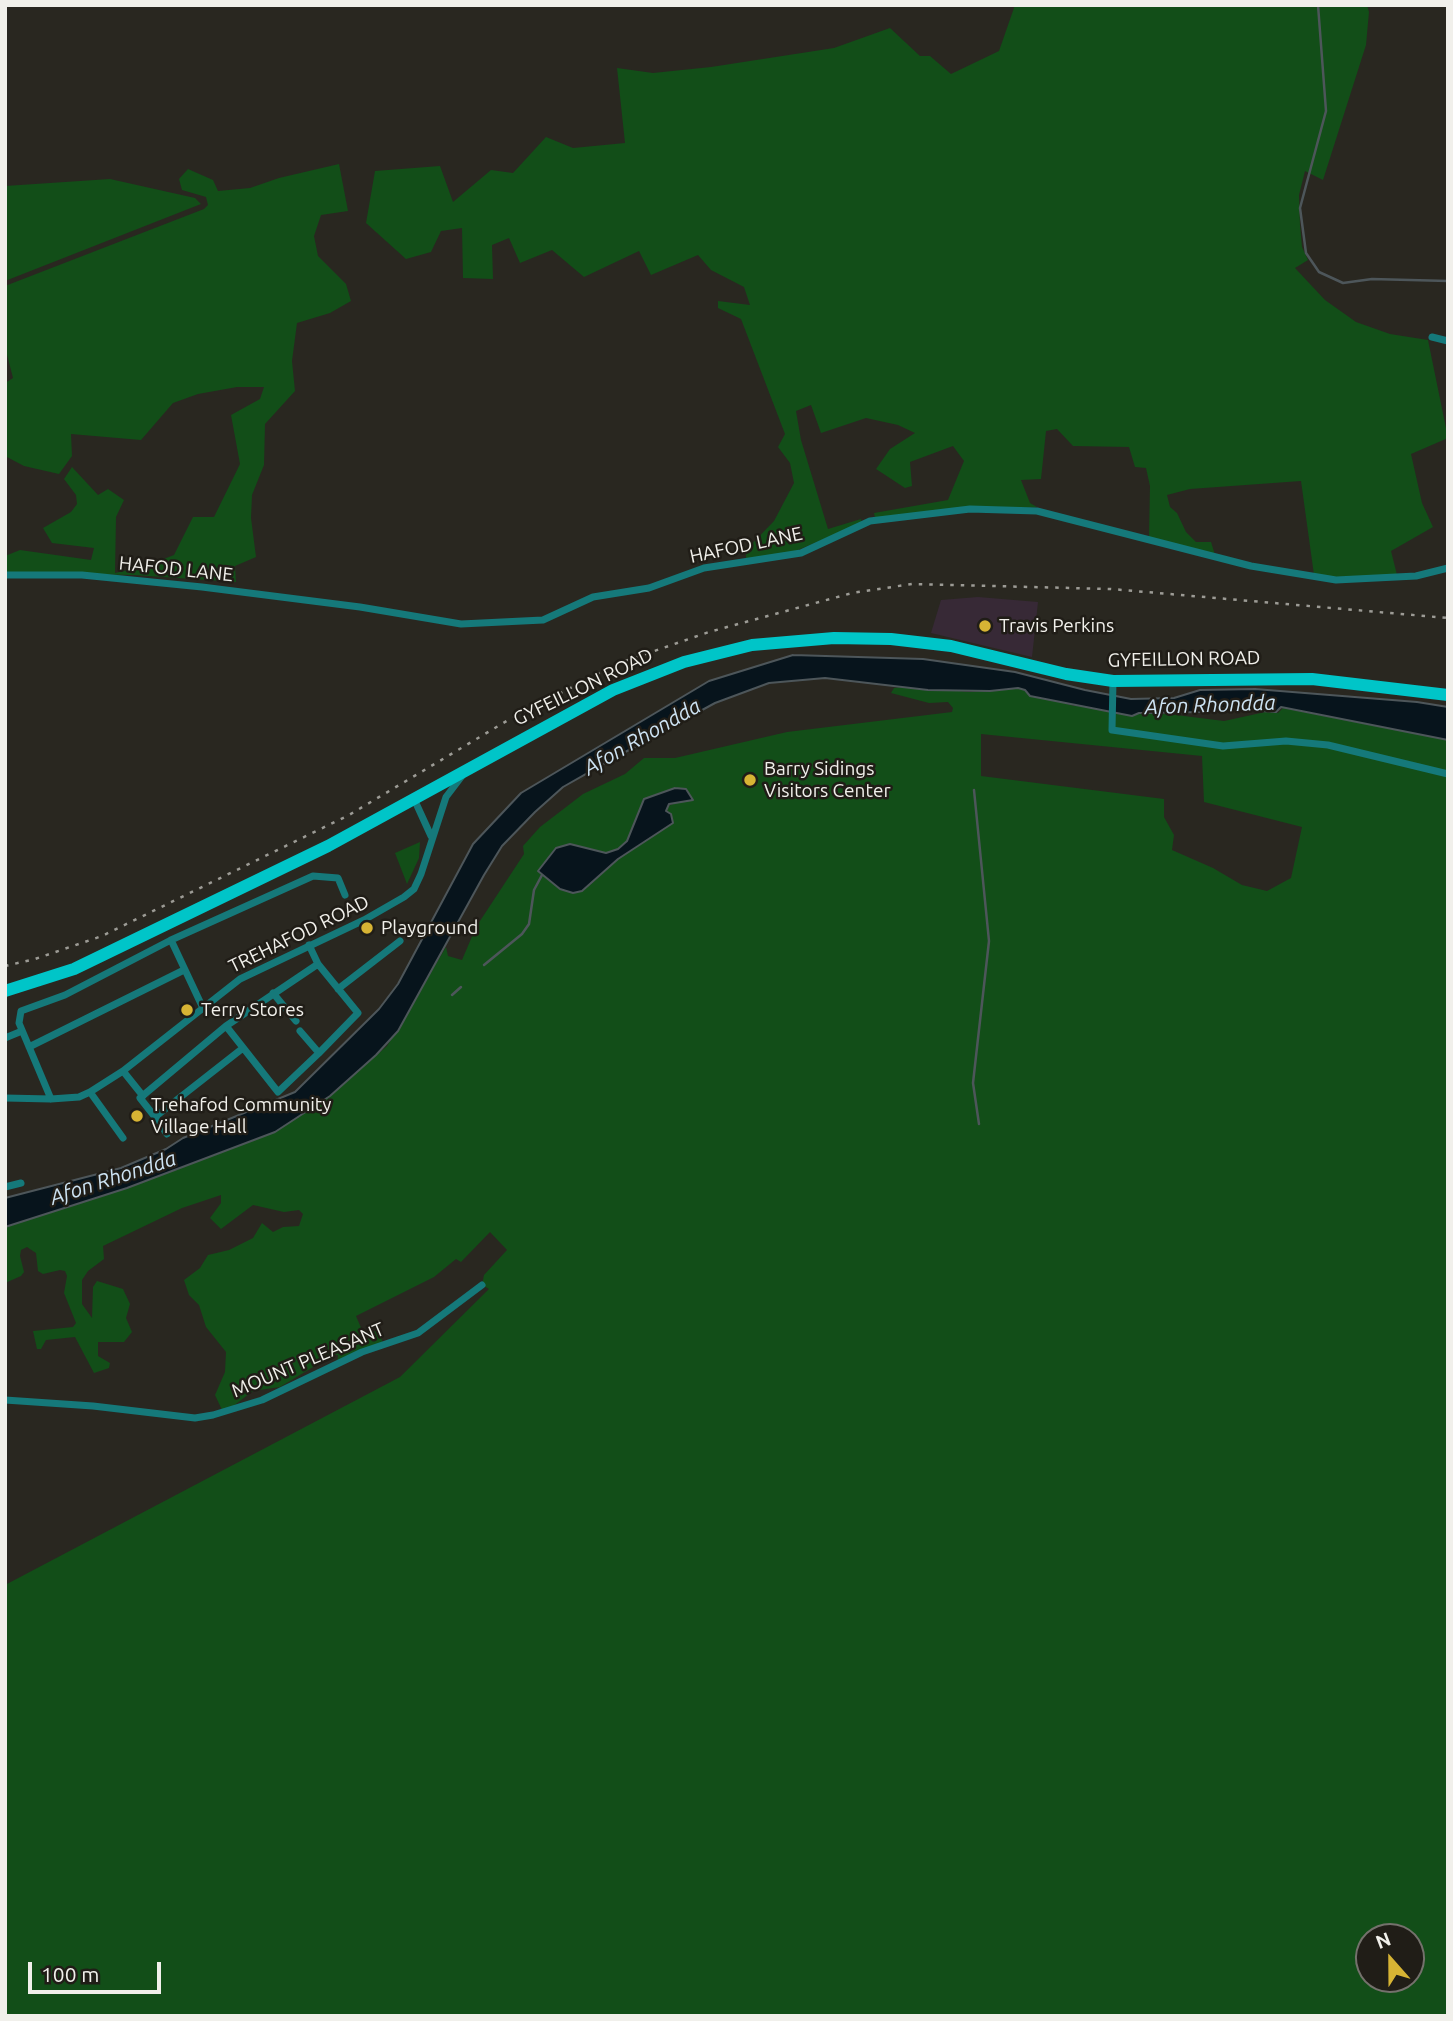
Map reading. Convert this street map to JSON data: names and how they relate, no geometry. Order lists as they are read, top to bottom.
{
  "streets": {
    "main road": ["GYFEILLON ROAD"],
    "street": ["HAFOD LANE", "TREHAFOD ROAD", "MOUNT PLEASANT"]
  },
  "crossings": [
    ["GYFEILLON ROAD", "TREHAFOD ROAD"]
  ],
  "water": ["Afon Rhondda"],
  "places": [
    "Travis Perkins",
    "Barry Sidings Visitors Center",
    "Playground",
    "Terry Stores",
    "Trehafod Community Village Hall"
  ],
  "scale_bar": "100 m",
  "north": "top"
}
